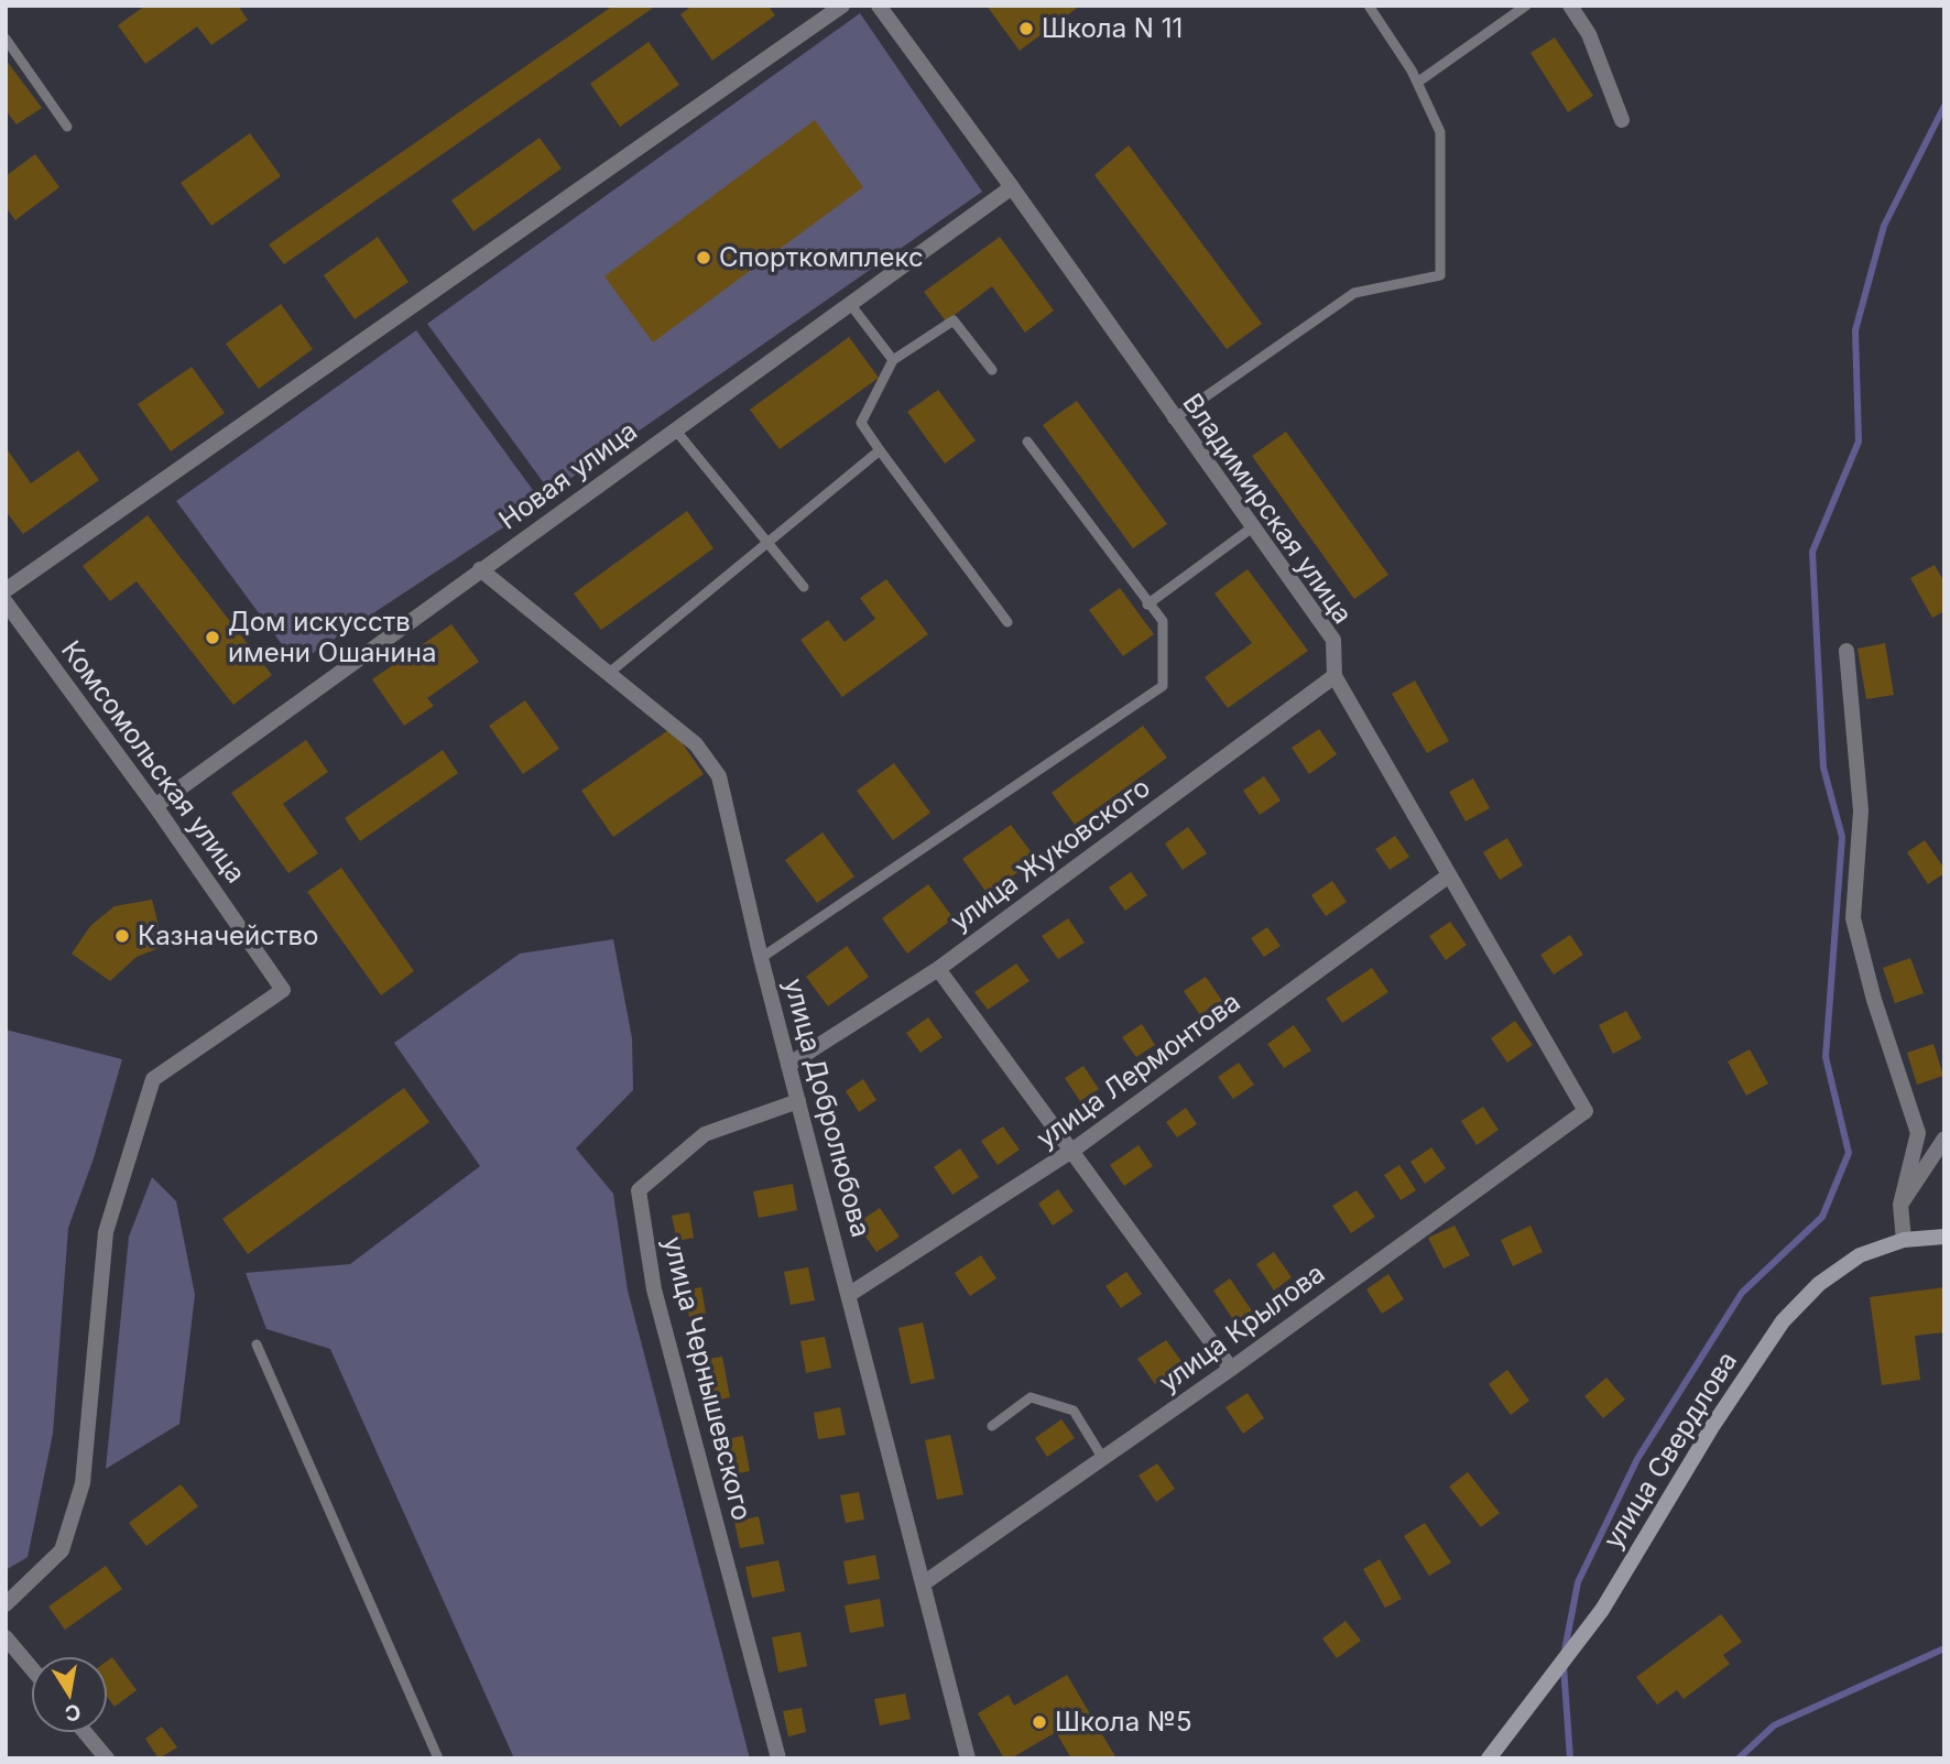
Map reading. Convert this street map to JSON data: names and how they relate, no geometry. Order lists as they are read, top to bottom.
{
  "streets": {
    "main road": ["улица Свердлова"],
    "street": [
      "Новая улица",
      "Владимирская улица",
      "Комсомольская улица",
      "улица Жуковского",
      "улица Лермонтова",
      "улица Добролюбова",
      "улица Крылова",
      "улица Чернышевского"
    ]
  },
  "crossings": [
    ["Новая улица", "Владимирская улица"],
    ["Новая улица", "Комсомольская улица"],
    ["Новая улица", "улица Добролюбова"],
    ["Владимирская улица", "улица Жуковского"],
    ["Владимирская улица", "улица Лермонтова"],
    ["Владимирская улица", "улица Крылова"],
    ["улица Жуковского", "улица Добролюбова"],
    ["улица Лермонтова", "улица Добролюбова"],
    ["улица Добролюбова", "улица Крылова"],
    ["улица Добролюбова", "улица Чернышевского"]
  ],
  "places": [
    "Школа N 11",
    "Спорткомплекс",
    "Дом искусств имени Ошанина",
    "Казначейство",
    "Школа №5"
  ],
  "north": "bottom"
}
